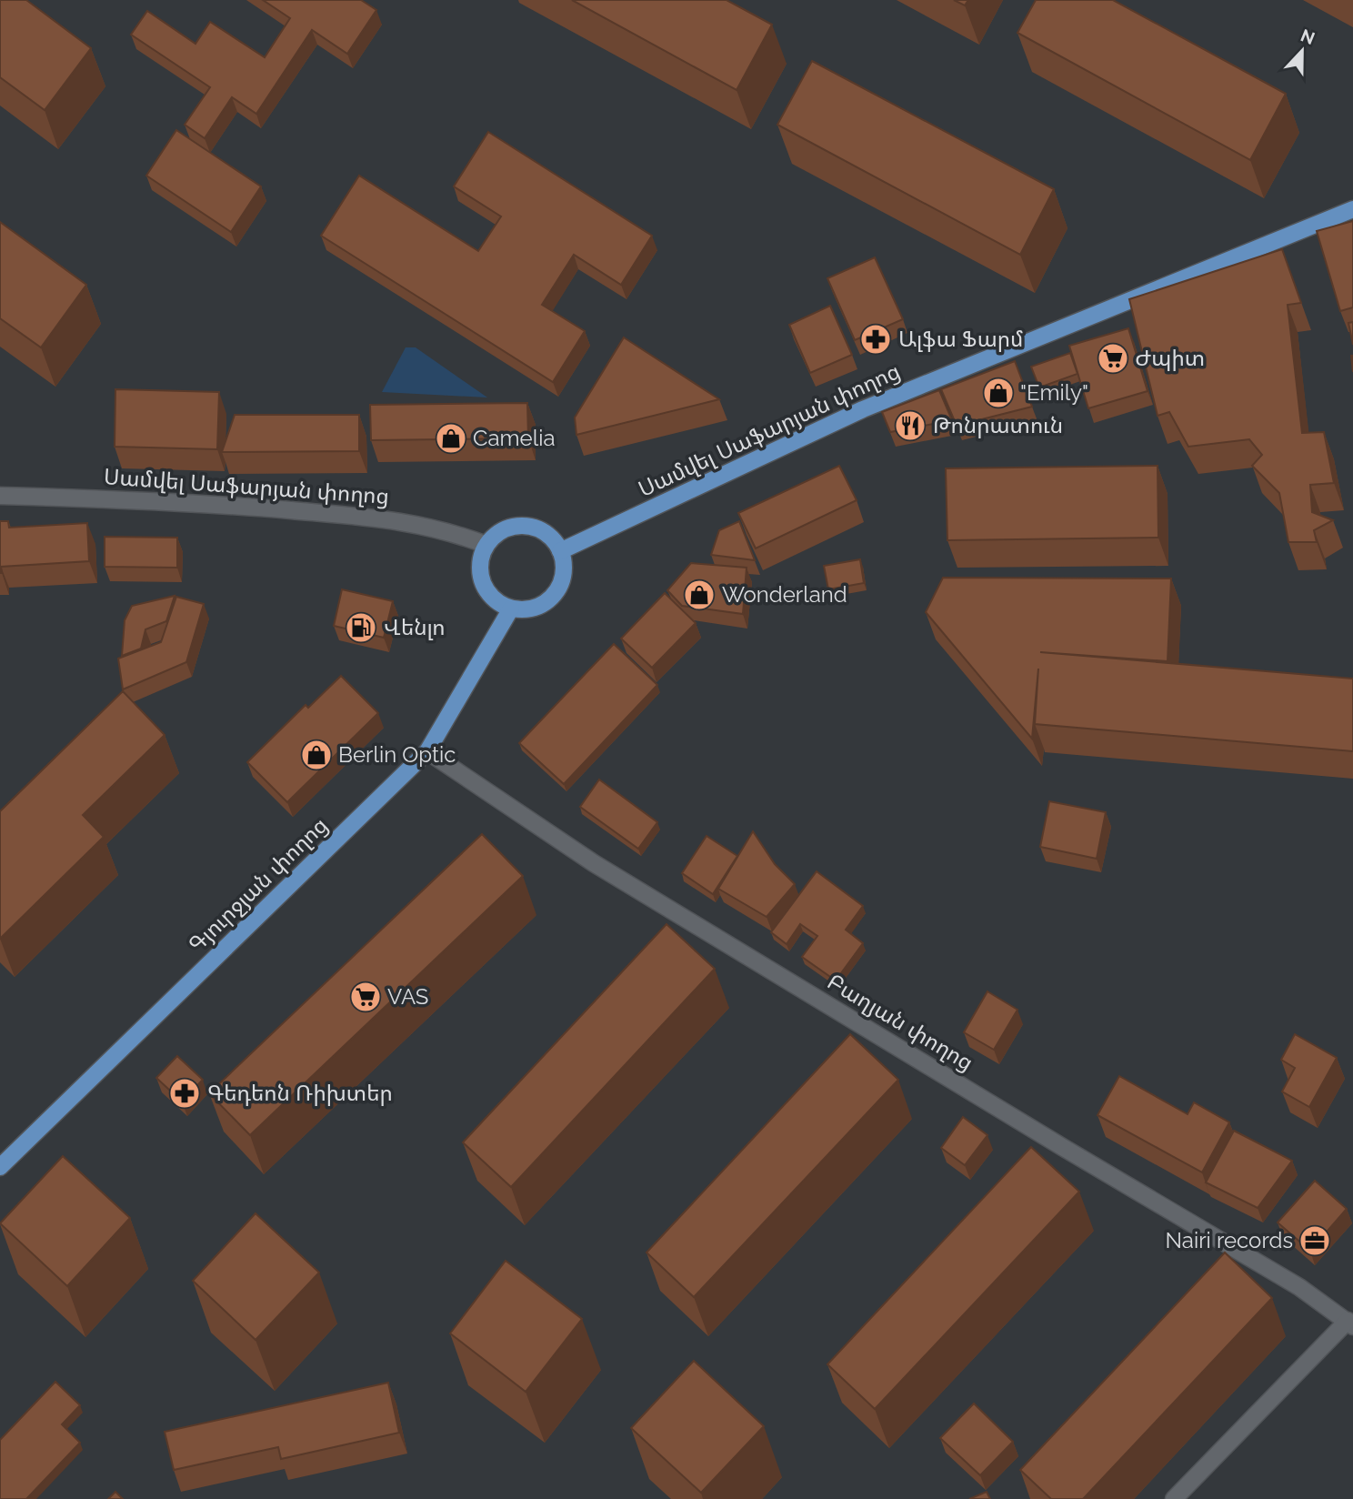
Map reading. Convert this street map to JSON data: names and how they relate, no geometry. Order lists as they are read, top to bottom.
{
  "streets": {
    "main road": ["Սամվել Սաֆարյան փողոց", "Գյուրջյան փողոց"],
    "street": ["Բաղյան փողոց"]
  },
  "crossings": [
    ["Սամվել Սաֆարյան փողոց", "Գյուրջյան փողոց"],
    ["Գյուրջյան փողոց", "Բաղյան փողոց"]
  ],
  "places": {
    "pharmacy": ["Ալֆա Ֆարմ", "Գեդեոն Ռիխտեր"],
    "supermarket": ["Ժպիտ", "VAS"],
    "shop": [
      "\"Emily\"",
      "Camelia",
      "Wonderland",
      "Berlin Optic"
    ],
    "restaurant": ["Թոնրատուն"],
    "fuel station": ["Վենլո"],
    "office": ["Nairi records"]
  },
  "north": "top"
}
